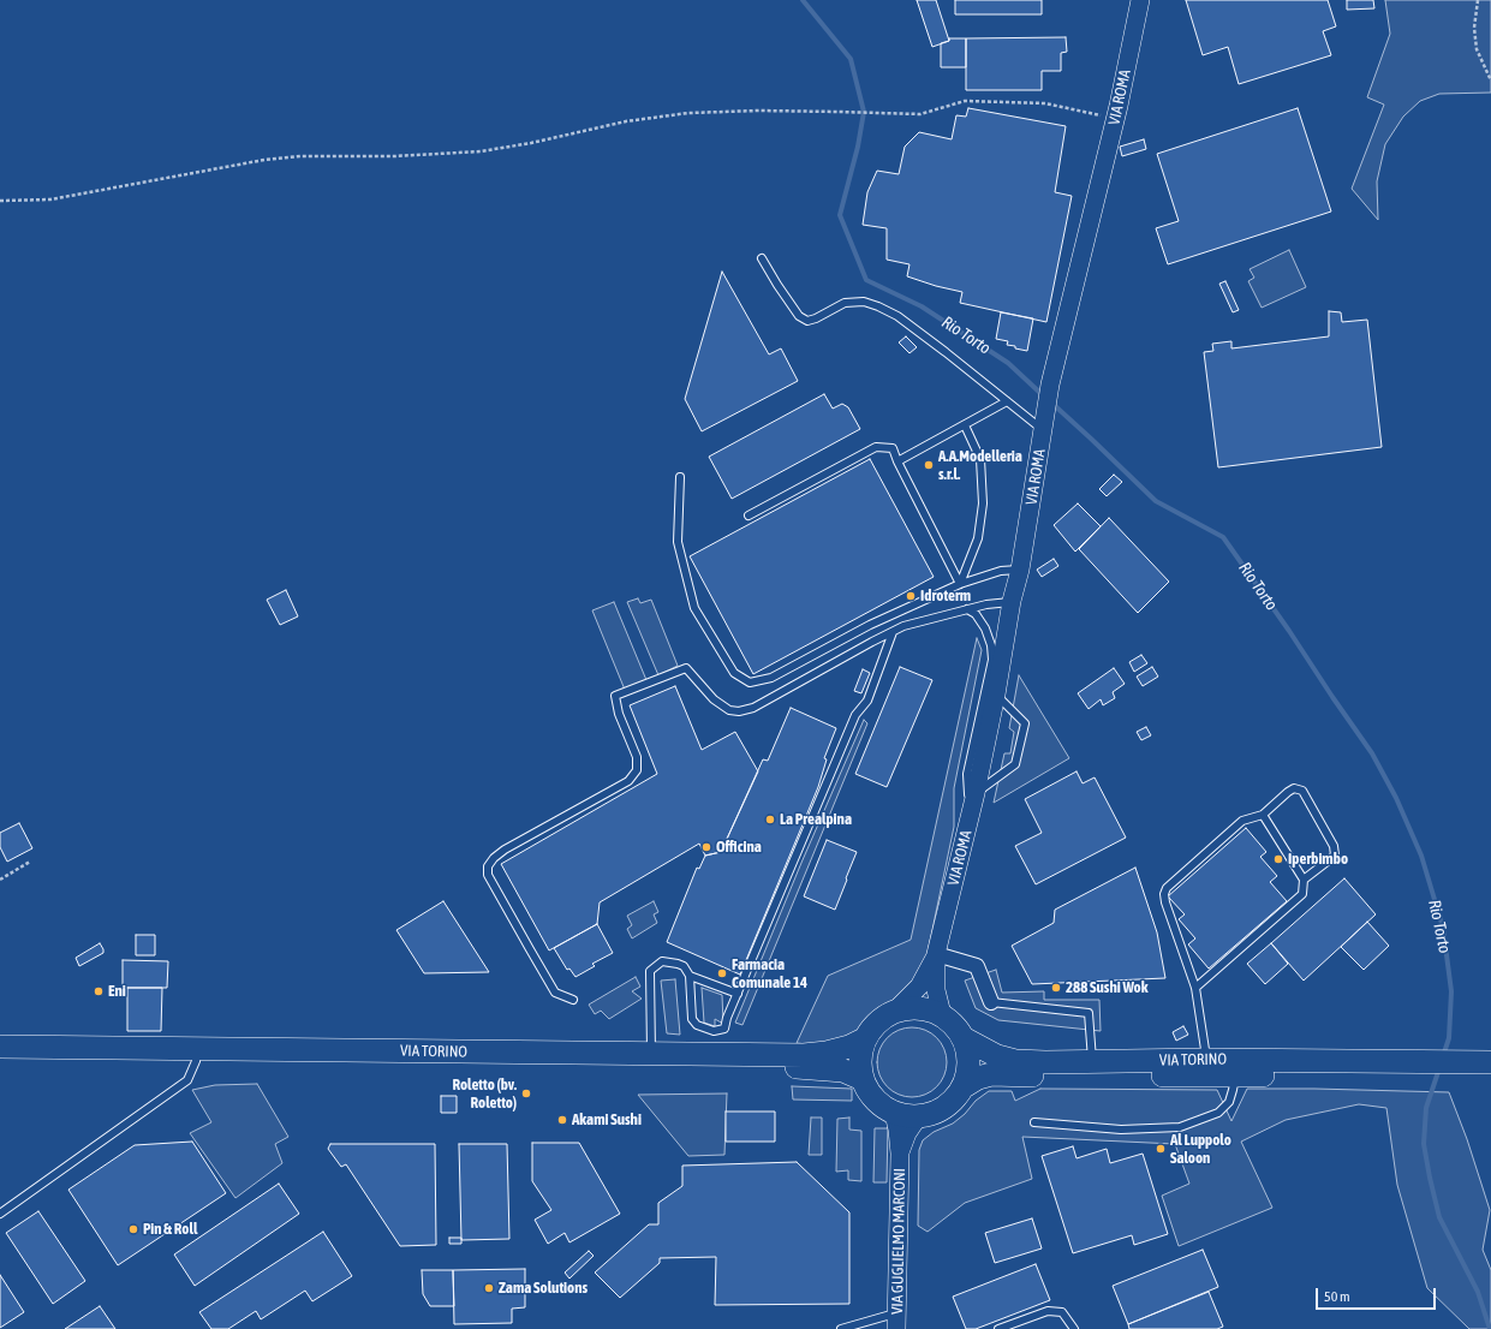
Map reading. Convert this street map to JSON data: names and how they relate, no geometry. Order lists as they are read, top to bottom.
{
  "streets": {
    "main road": ["VIA TORINO"],
    "street": ["VIA ROMA", "VIA GUGLIELMO MARCONI"]
  },
  "crossings": [
    ["VIA TORINO", "VIA GUGLIELMO MARCONI"]
  ],
  "water": ["Rio Torto"],
  "places": [
    "A.A.Modelleria s.r.l.",
    "Idroterm",
    "La Prealpina",
    "Officina",
    "Iperbimbo",
    "Farmacia Comunale 14",
    "288 Sushi Wok",
    "Eni",
    "Roletto (bv. Roletto)",
    "Akami Sushi",
    "Al Luppolo Saloon",
    "Pin & Roll",
    "Zama Solutions"
  ],
  "scale_bar": "50 m"
}
